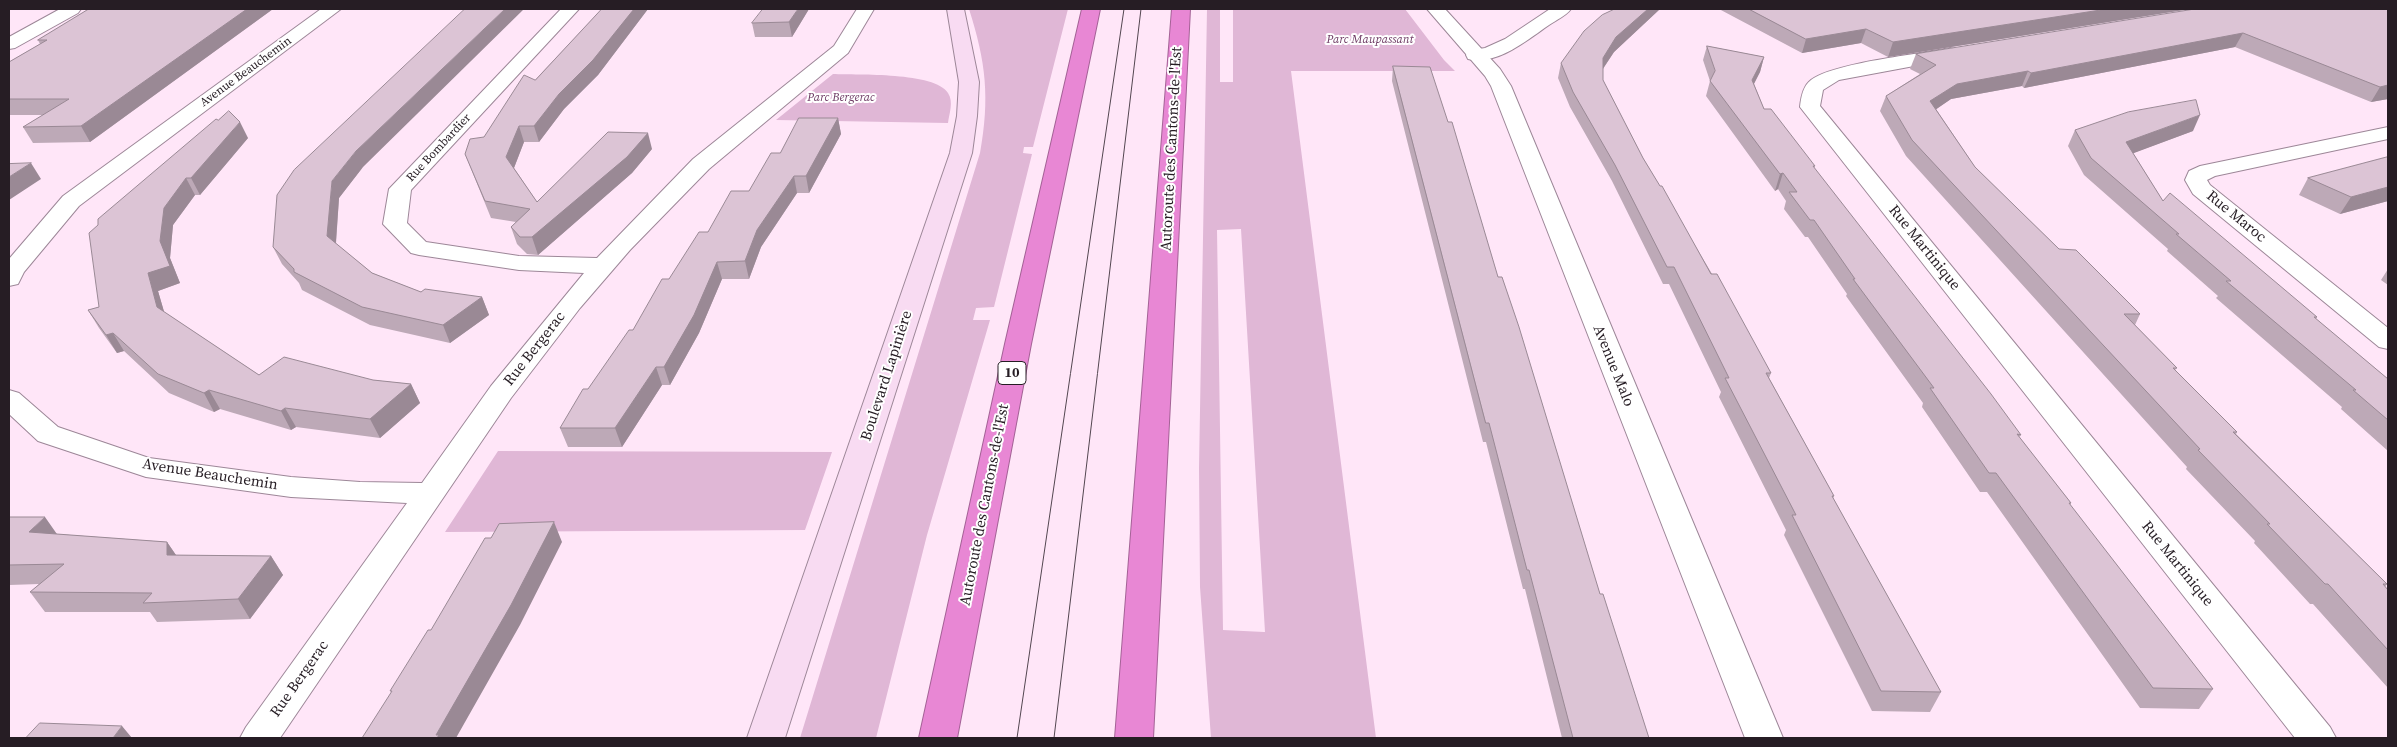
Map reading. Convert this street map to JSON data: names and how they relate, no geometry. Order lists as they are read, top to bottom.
{
  "streets": {
    "highway": ["Autoroute des Cantons-de-l'Est", "10"],
    "main road": ["Boulevard Lapinière"],
    "street": [
      "Avenue Beauchemin",
      "Rue Bombardier",
      "Rue Maroc",
      "Rue Martinique",
      "Rue Bergerac",
      "Avenue Malo"
    ]
  },
  "crossings": [
    ["Avenue Beauchemin", "Rue Bergerac"],
    ["Rue Bombardier", "Rue Bergerac"]
  ],
  "parks": ["Parc Maupassant", "Parc Bergerac"]
}
